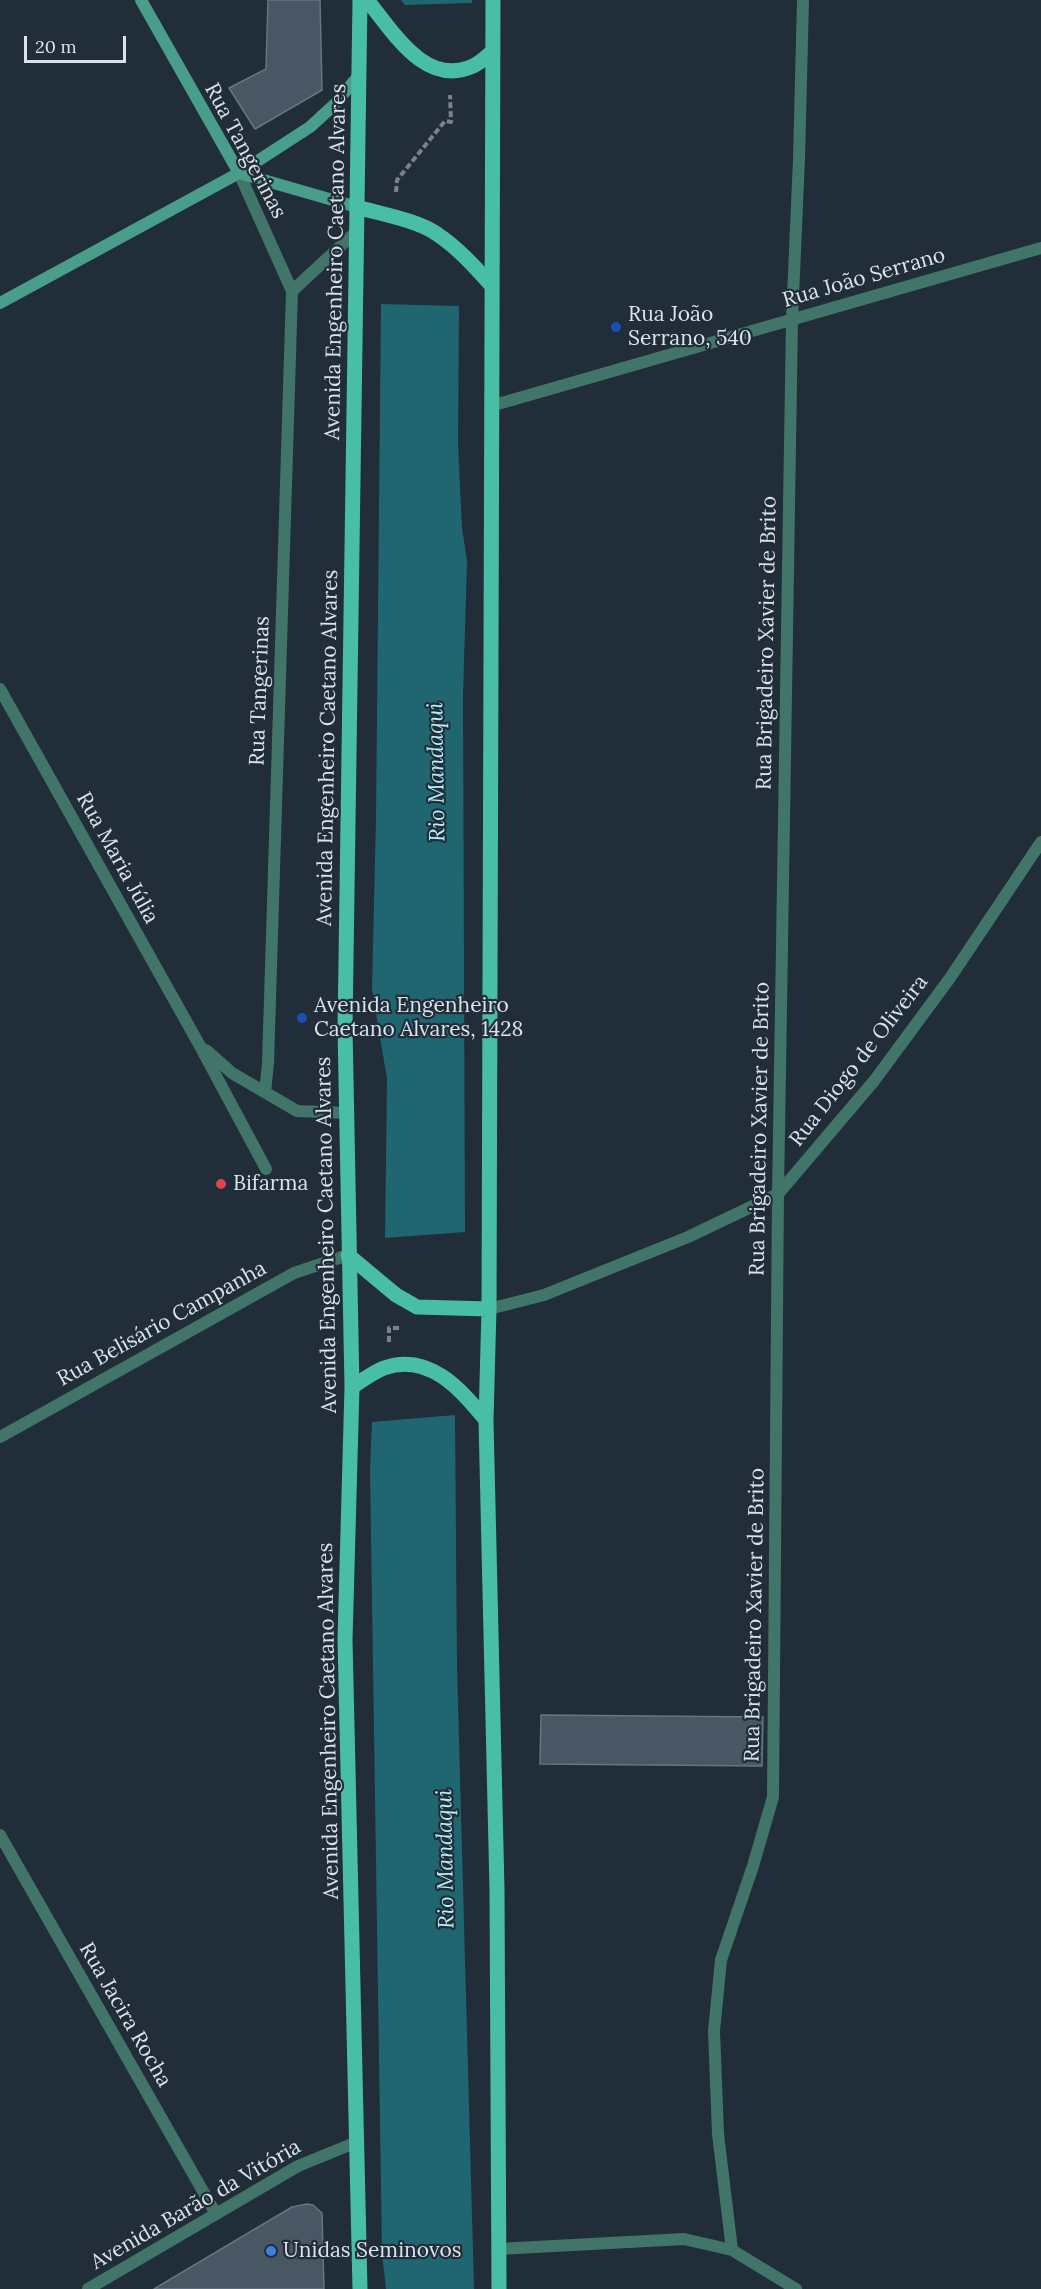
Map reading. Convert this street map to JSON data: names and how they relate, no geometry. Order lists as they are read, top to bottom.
{
  "streets": {
    "main road": ["Avenida Engenheiro Caetano Alvares"],
    "street": [
      "Rua Tangerinas",
      "Rua João Serrano",
      "Rua Brigadeiro Xavier de Brito",
      "Rua Maria Júlia",
      "Rua Diogo de Oliveira",
      "Rua Belisário Campanha",
      "Rua Jacira Rocha",
      "Avenida Barão da Vitória"
    ]
  },
  "crossings": [
    ["Rua Tangerinas", "Rua Maria Júlia"],
    ["Avenida Engenheiro Caetano Alvares", "Rua Maria Júlia"],
    ["Avenida Engenheiro Caetano Alvares", "Rua Belisário Campanha"],
    ["Avenida Engenheiro Caetano Alvares", "Avenida Barão da Vitória"],
    ["Rua João Serrano", "Rua Brigadeiro Xavier de Brito"],
    ["Rua Brigadeiro Xavier de Brito", "Rua Diogo de Oliveira"],
    ["Rua Jacira Rocha", "Avenida Barão da Vitória"]
  ],
  "water": ["Rio Mandaqui"],
  "places": [
    "Rua João Serrano, 540",
    "Avenida Engenheiro Caetano Alvares, 1428",
    "Bifarma",
    "Unidas Seminovos"
  ],
  "scale_bar": "20 m"
}
